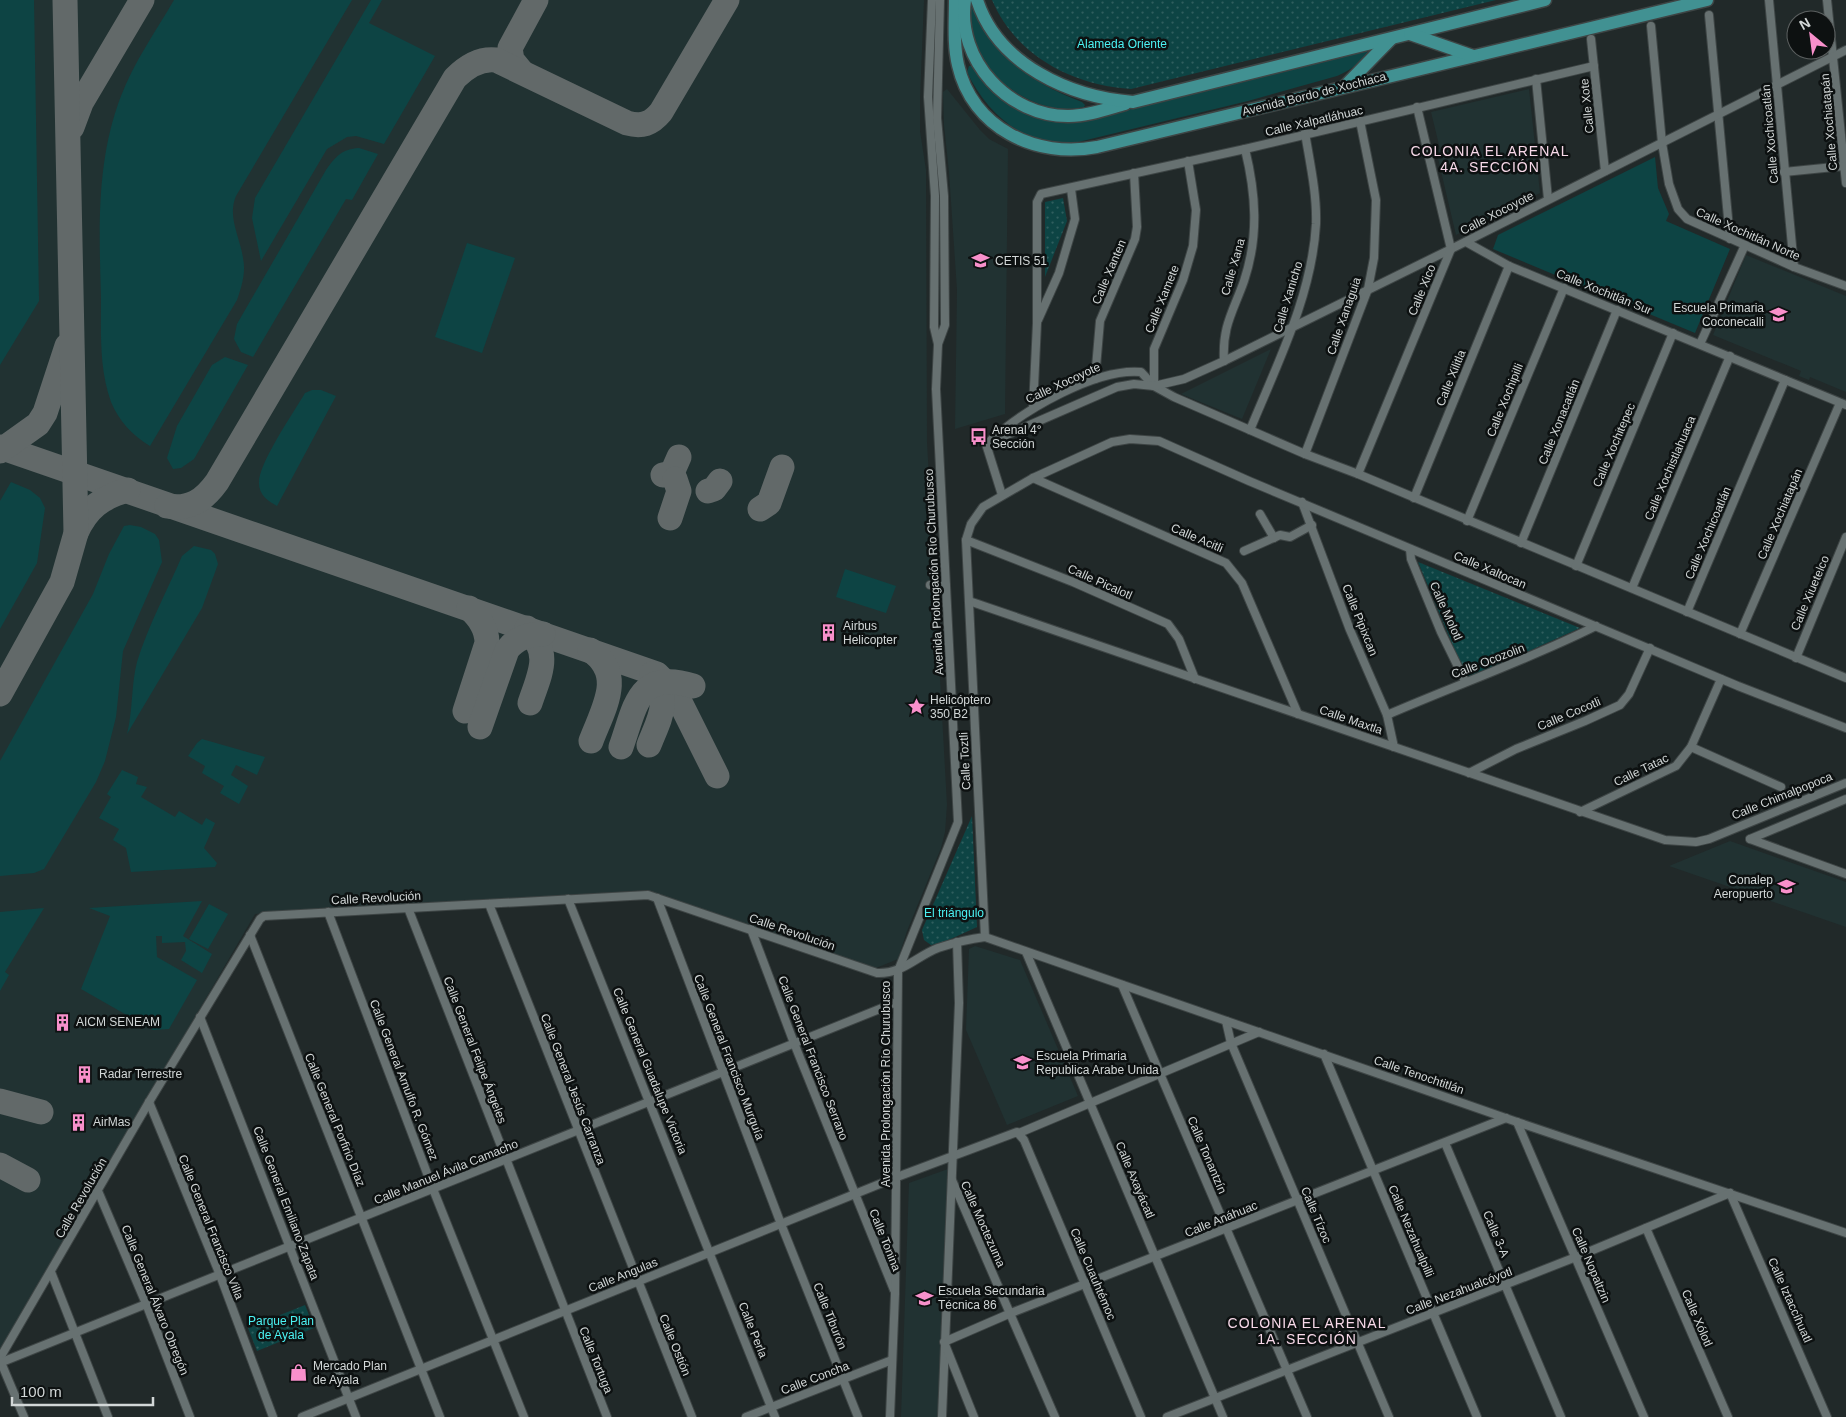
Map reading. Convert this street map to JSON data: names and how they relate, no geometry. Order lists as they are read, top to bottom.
{
  "streets": {
    "main road": ["Avenida Bordo de Xochiaca"],
    "street": [
      "Calle Xote",
      "Calle Xalpatláhuac",
      "Calle Xochiatapán",
      "Calle Xochicoatlán",
      "Calle Xocoyote",
      "Calle Xochitlán Norte",
      "Calle Xana",
      "Calle Xanten",
      "Calle Xico",
      "Calle Xochitlán Sur",
      "Calle Xanicho",
      "Calle Xamete",
      "Calle Xanaguia",
      "Calle Xilitla",
      "Calle Xochipilli",
      "Calle Xonacatlán",
      "Calle Xochitepec",
      "Calle Xochistlahuaca",
      "Calle Acitli",
      "Calle Xaltocan",
      "Avenida Prolongación Río Churubusco",
      "Calle Picalotl",
      "Calle Xiuetelco",
      "Calle Molotl",
      "Calle Pipixcan",
      "Calle Ocozolin",
      "Calle Cocotli",
      "Calle Maxtla",
      "Calle Toztli",
      "Calle Tatac",
      "Calle Chimalpopoca",
      "Calle Revolución",
      "Calle General Felipe Ángeles",
      "Calle General Francisco Murguía",
      "Calle General Francisco Serrano",
      "Calle General Guadalupe Victoria",
      "Calle Tenochtitlán",
      "Calle General Arnulfo R. Gómez",
      "Calle General Jesús Carranza",
      "Calle General Porfirio Díaz",
      "Calle Tonantzín",
      "Calle Manuel Ávila Camacho",
      "Calle Axayácatl",
      "Calle General Emiliano Zapata",
      "Calle Tízoc",
      "Calle Anáhuac",
      "Calle Moctezuma",
      "Calle General Francisco Villa",
      "Calle Nezahualpilli",
      "Calle 3-A",
      "Calle Tonina",
      "Calle Nopaltzin",
      "Calle Cuauhtémoc",
      "Calle Angulas",
      "Calle Nezahualcóyotl",
      "Calle General Álvaro Obregón",
      "Calle Iztaccíhuatl",
      "Calle Tiburón",
      "Calle Xólotl",
      "Calle Perla",
      "Calle Ostión",
      "Calle Tortuga",
      "Calle Concha"
    ]
  },
  "crossings": [
    ["Calle Xote", "Calle Xalpatláhuac"],
    ["Calle Xote", "Calle Xocoyote"],
    ["Calle Xalpatláhuac", "Calle Xana"],
    ["Calle Xalpatláhuac", "Calle Xanten"],
    ["Calle Xalpatláhuac", "Calle Xanicho"],
    ["Calle Xalpatláhuac", "Calle Xamete"],
    ["Calle Xalpatláhuac", "Calle Xanaguia"],
    ["Calle Xochiatapán", "Calle Xochitlán Sur"],
    ["Calle Xochicoatlán", "Calle Xocoyote"],
    ["Calle Xochicoatlán", "Calle Xochitlán Norte"],
    ["Calle Xochicoatlán", "Calle Xochitlán Sur"],
    ["Calle Xocoyote", "Calle Xochitlán Norte"],
    ["Calle Xocoyote", "Calle Xana"],
    ["Calle Xocoyote", "Calle Xanten"],
    ["Calle Xocoyote", "Calle Xico"],
    ["Calle Xocoyote", "Calle Xochitlán Sur"],
    ["Calle Xocoyote", "Calle Xanicho"],
    ["Calle Xocoyote", "Calle Xamete"],
    ["Calle Xocoyote", "Calle Xanaguia"],
    ["Calle Xochitlán Sur", "Calle Xilitla"],
    ["Calle Xochitlán Sur", "Calle Xochipilli"],
    ["Calle Xochitlán Sur", "Calle Xonacatlán"],
    ["Calle Xochitlán Sur", "Calle Xochitepec"],
    ["Calle Xochitlán Sur", "Calle Xochistlahuaca"],
    ["Calle Acitli", "Calle Xaltocan"],
    ["Calle Acitli", "Calle Maxtla"],
    ["Calle Xaltocan", "Calle Molotl"],
    ["Calle Xaltocan", "Calle Pipixcan"],
    ["Calle Xaltocan", "Calle Ocozolin"],
    ["Calle Xaltocan", "Calle Cocotli"],
    ["Calle Xaltocan", "Calle Tatac"],
    ["Avenida Prolongación Río Churubusco", "Calle Revolución"],
    ["Avenida Prolongación Río Churubusco", "Calle Manuel Ávila Camacho"],
    ["Avenida Prolongación Río Churubusco", "Calle Tonina"],
    ["Avenida Prolongación Río Churubusco", "Calle Angulas"],
    ["Avenida Prolongación Río Churubusco", "Calle Concha"],
    ["Calle Picalotl", "Calle Maxtla"],
    ["Calle Picalotl", "Calle Toztli"],
    ["Calle Molotl", "Calle Ocozolin"],
    ["Calle Pipixcan", "Calle Ocozolin"],
    ["Calle Pipixcan", "Calle Maxtla"],
    ["Calle Cocotli", "Calle Maxtla"],
    ["Calle Maxtla", "Calle Toztli"],
    ["Calle Maxtla", "Calle Tatac"],
    ["Calle Maxtla", "Calle Chimalpopoca"],
    ["Calle Toztli", "Calle Tenochtitlán"],
    ["Calle Revolución", "Calle General Felipe Ángeles"],
    ["Calle Revolución", "Calle General Francisco Murguía"],
    ["Calle Revolución", "Calle General Francisco Serrano"],
    ["Calle Revolución", "Calle General Guadalupe Victoria"],
    ["Calle Revolución", "Calle General Arnulfo R. Gómez"],
    ["Calle Revolución", "Calle General Jesús Carranza"],
    ["Calle Revolución", "Calle General Porfirio Díaz"],
    ["Calle Revolución", "Calle Manuel Ávila Camacho"],
    ["Calle Revolución", "Calle General Emiliano Zapata"],
    ["Calle Revolución", "Calle General Francisco Villa"],
    ["Calle Revolución", "Calle General Álvaro Obregón"],
    ["Calle General Felipe Ángeles", "Calle Manuel Ávila Camacho"],
    ["Calle General Felipe Ángeles", "Calle Angulas"],
    ["Calle General Felipe Ángeles", "Calle Tortuga"],
    ["Calle General Francisco Murguía", "Calle Manuel Ávila Camacho"],
    ["Calle General Francisco Murguía", "Calle Angulas"],
    ["Calle General Francisco Murguía", "Calle Tiburón"],
    ["Calle General Francisco Serrano", "Calle Manuel Ávila Camacho"],
    ["Calle General Francisco Serrano", "Calle Tonina"],
    ["Calle General Francisco Serrano", "Calle Angulas"],
    ["Calle General Guadalupe Victoria", "Calle Manuel Ávila Camacho"],
    ["Calle General Guadalupe Victoria", "Calle Angulas"],
    ["Calle General Guadalupe Victoria", "Calle Perla"],
    ["Calle Tenochtitlán", "Calle Tonantzín"],
    ["Calle Tenochtitlán", "Calle Axayácatl"],
    ["Calle Tenochtitlán", "Calle Tízoc"],
    ["Calle Tenochtitlán", "Calle Anáhuac"],
    ["Calle Tenochtitlán", "Calle Nezahualpilli"],
    ["Calle Tenochtitlán", "Calle Nopaltzin"],
    ["Calle Tenochtitlán", "Calle Angulas"],
    ["Calle Tenochtitlán", "Calle Nezahualcóyotl"],
    ["Calle Tenochtitlán", "Calle Iztaccíhuatl"],
    ["Calle General Arnulfo R. Gómez", "Calle Manuel Ávila Camacho"],
    ["Calle General Arnulfo R. Gómez", "Calle Angulas"],
    ["Calle General Jesús Carranza", "Calle Manuel Ávila Camacho"],
    ["Calle General Jesús Carranza", "Calle Angulas"],
    ["Calle General Jesús Carranza", "Calle Ostión"],
    ["Calle General Porfirio Díaz", "Calle Manuel Ávila Camacho"],
    ["Calle General Porfirio Díaz", "Calle Angulas"],
    ["Calle Tonantzín", "Calle Anáhuac"],
    ["Calle Tonantzín", "Calle Angulas"],
    ["Calle Tonantzín", "Calle Nezahualcóyotl"],
    ["Calle Manuel Ávila Camacho", "Calle General Emiliano Zapata"],
    ["Calle Manuel Ávila Camacho", "Calle General Francisco Villa"],
    ["Calle Manuel Ávila Camacho", "Calle General Álvaro Obregón"],
    ["Calle Axayácatl", "Calle Anáhuac"],
    ["Calle Axayácatl", "Calle Angulas"],
    ["Calle Axayácatl", "Calle Nezahualcóyotl"],
    ["Calle General Emiliano Zapata", "Calle Angulas"],
    ["Calle Tízoc", "Calle Anáhuac"],
    ["Calle Tízoc", "Calle Angulas"],
    ["Calle Tízoc", "Calle Nezahualcóyotl"],
    ["Calle Anáhuac", "Calle Moctezuma"],
    ["Calle Anáhuac", "Calle Nezahualpilli"],
    ["Calle Anáhuac", "Calle 3-A"],
    ["Calle Anáhuac", "Calle Cuauhtémoc"],
    ["Calle Nezahualpilli", "Calle Nezahualcóyotl"],
    ["Calle 3-A", "Calle Nezahualcóyotl"],
    ["Calle Tonina", "Calle Angulas"],
    ["Calle Nopaltzin", "Calle Nezahualcóyotl"],
    ["Calle Cuauhtémoc", "Calle Angulas"],
    ["Calle Angulas", "Calle Tiburón"],
    ["Calle Angulas", "Calle Perla"],
    ["Calle Angulas", "Calle Ostión"],
    ["Calle Angulas", "Calle Tortuga"],
    ["Calle Nezahualcóyotl", "Calle Iztaccíhuatl"],
    ["Calle Nezahualcóyotl", "Calle Xólotl"],
    ["Calle Tiburón", "Calle Concha"],
    ["Calle Perla", "Calle Concha"]
  ],
  "districts": ["COLONIA EL ARENAL 4A. SECCIÓN", "COLONIA EL ARENAL 1A. SECCIÓN"],
  "parks": ["Alameda Oriente", "El triángulo", "Parque Plan de Ayala"],
  "places": {
    "school or university": [
      "CETIS 51",
      "Escuela Primaria Coconecalli",
      "Conalep Aeropuerto",
      "Escuela Primaria Republica Arabe Unida",
      "Escuela Secundaria Técnica 86"
    ],
    "bus stop": ["Arenal 4° Sección"],
    "building": [
      "Airbus Helicopter",
      "AICM SENEAM",
      "Radar Terrestre",
      "AirMas"
    ],
    "place": ["Helicóptero 350 B2"],
    "shop": ["Mercado Plan de Ayala"]
  },
  "scale_bar": "100 m",
  "north": "top left"
}
